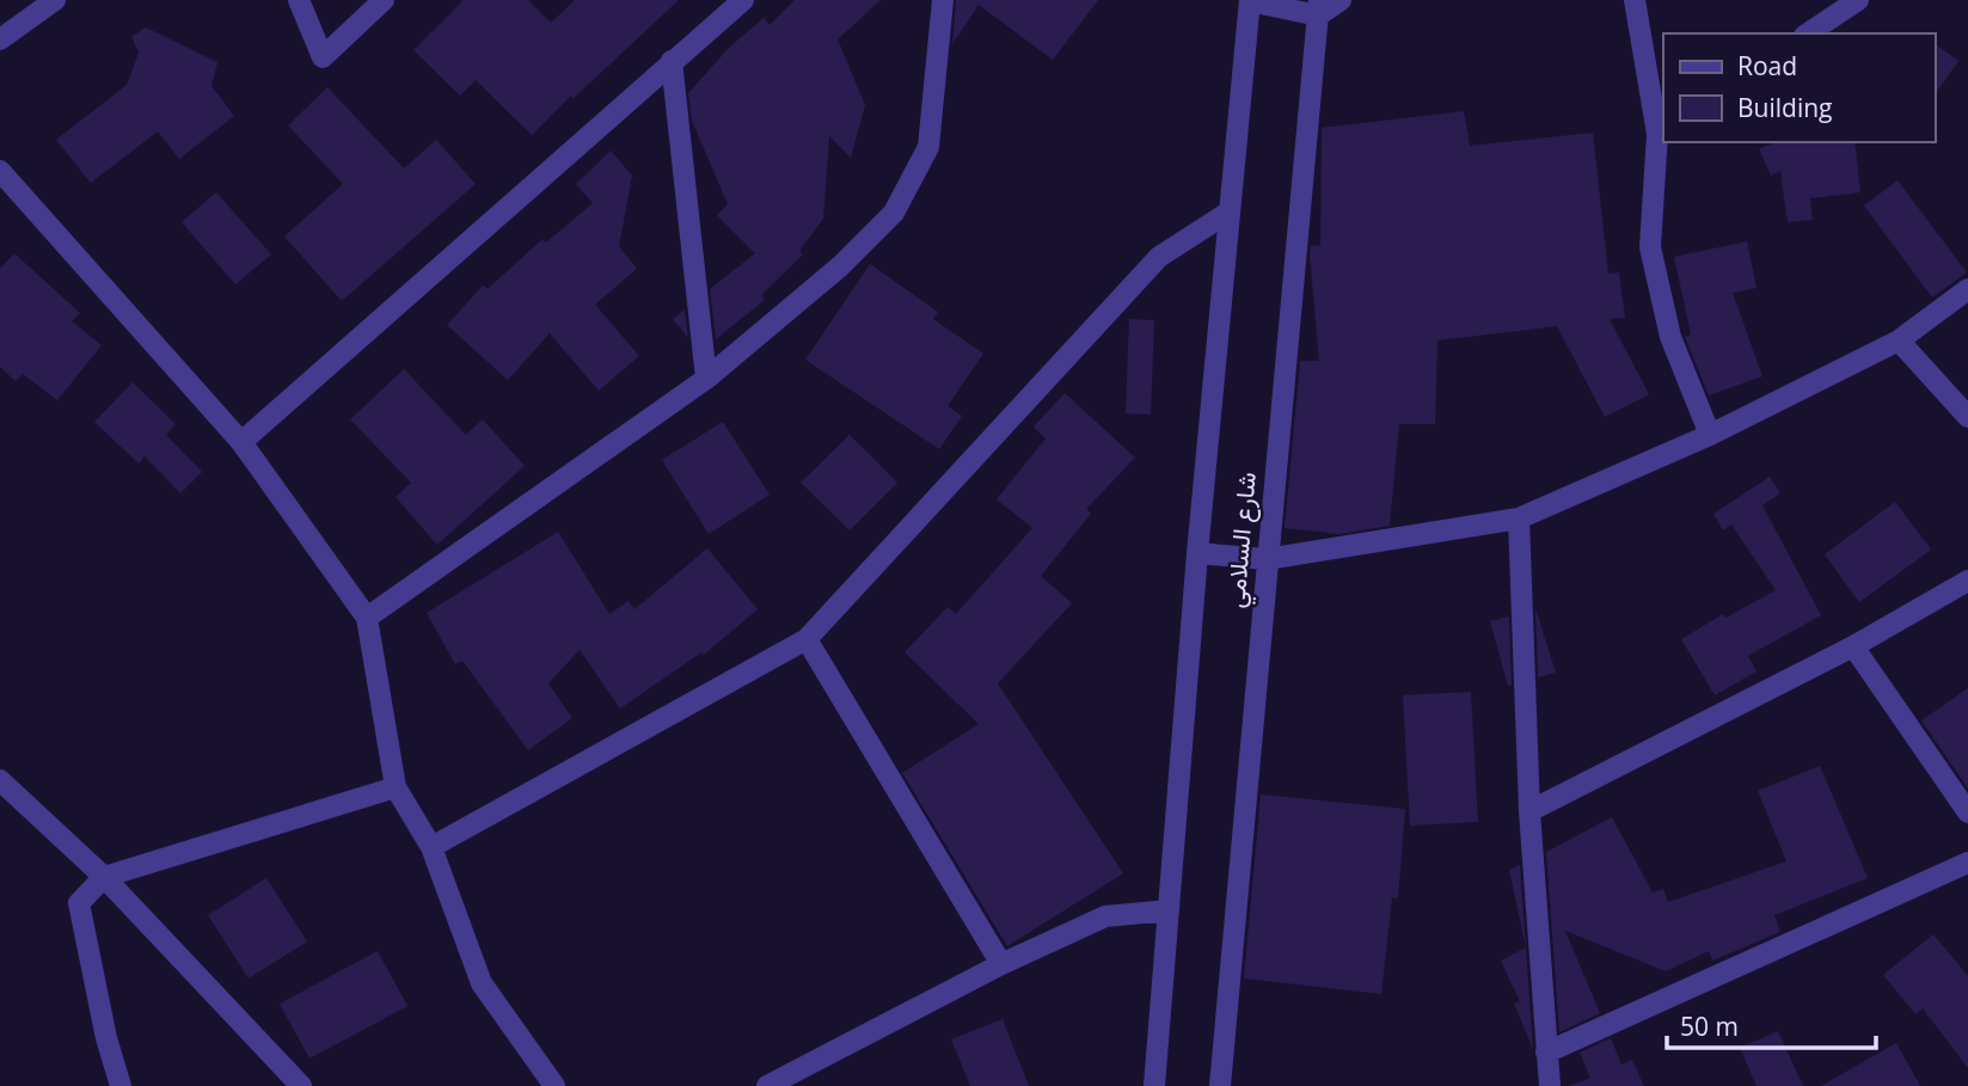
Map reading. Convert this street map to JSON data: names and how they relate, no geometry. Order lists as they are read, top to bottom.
{
  "streets": {
    "street": ["شارع السلامي"]
  },
  "legend": ["Road", "Building"],
  "scale_bar": "50 m"
}
